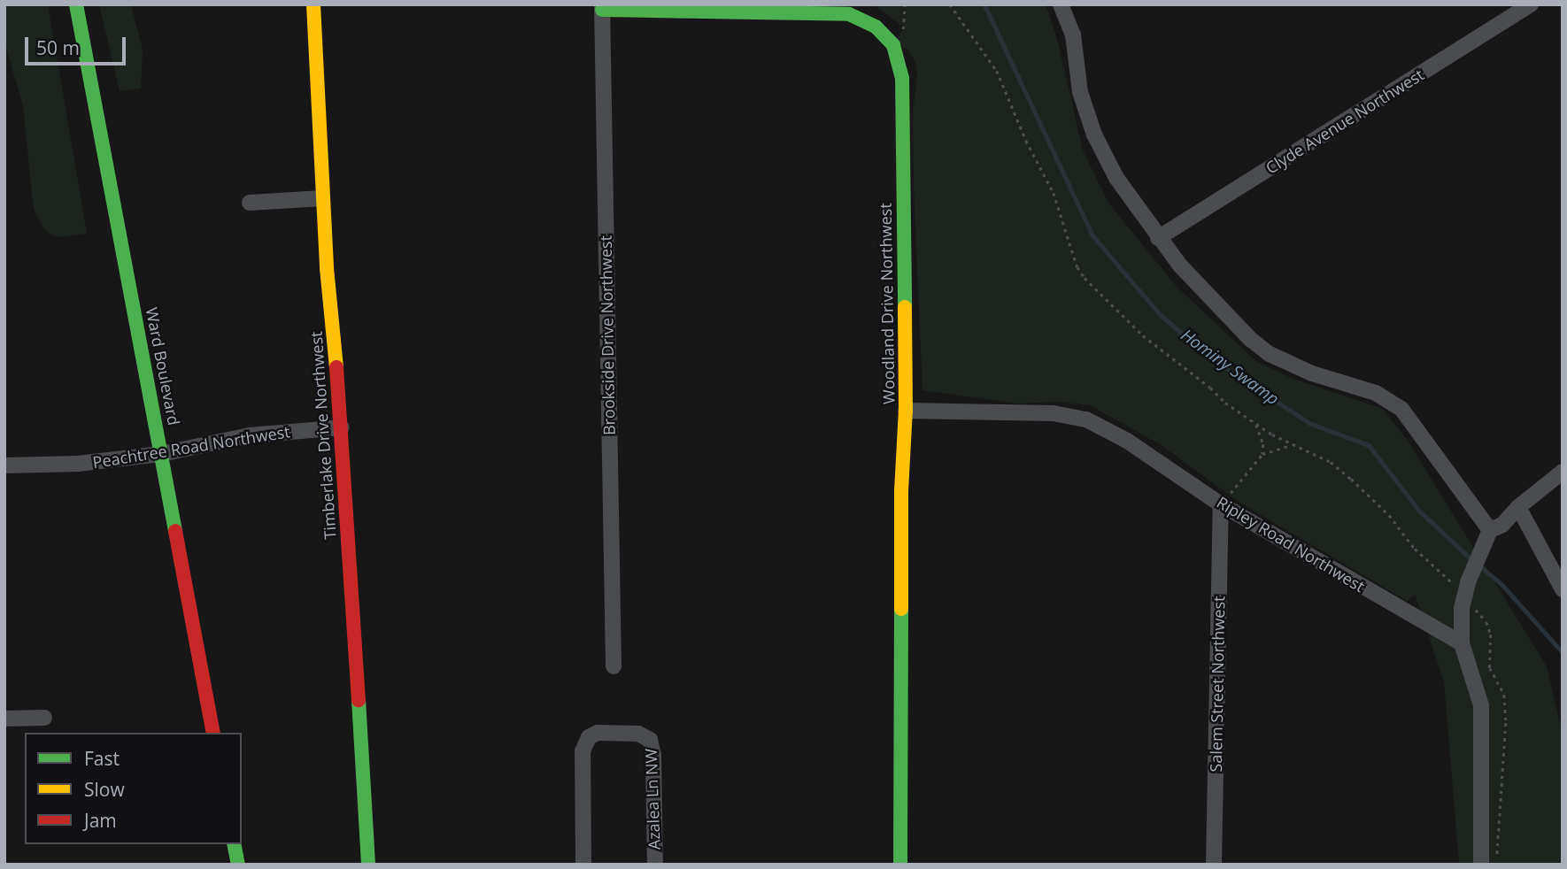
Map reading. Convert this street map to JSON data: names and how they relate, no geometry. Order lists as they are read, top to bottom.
{
  "streets": {
    "street": [
      "Clyde Avenue Northwest",
      "Woodland Drive Northwest",
      "Brookside Drive Northwest",
      "Ward Boulevard",
      "Timberlake Drive Northwest",
      "Peachtree Road Northwest",
      "Ripley Road Northwest",
      "Salem Street Northwest",
      "Azalea Ln NW"
    ]
  },
  "crossings": [
    ["Woodland Drive Northwest", "Ripley Road Northwest"],
    ["Ward Boulevard", "Peachtree Road Northwest"],
    ["Timberlake Drive Northwest", "Peachtree Road Northwest"],
    ["Ripley Road Northwest", "Salem Street Northwest"]
  ],
  "water": ["Hominy Swamp"],
  "legend": ["Fast", "Slow", "Jam"],
  "scale_bar": "50 m"
}
